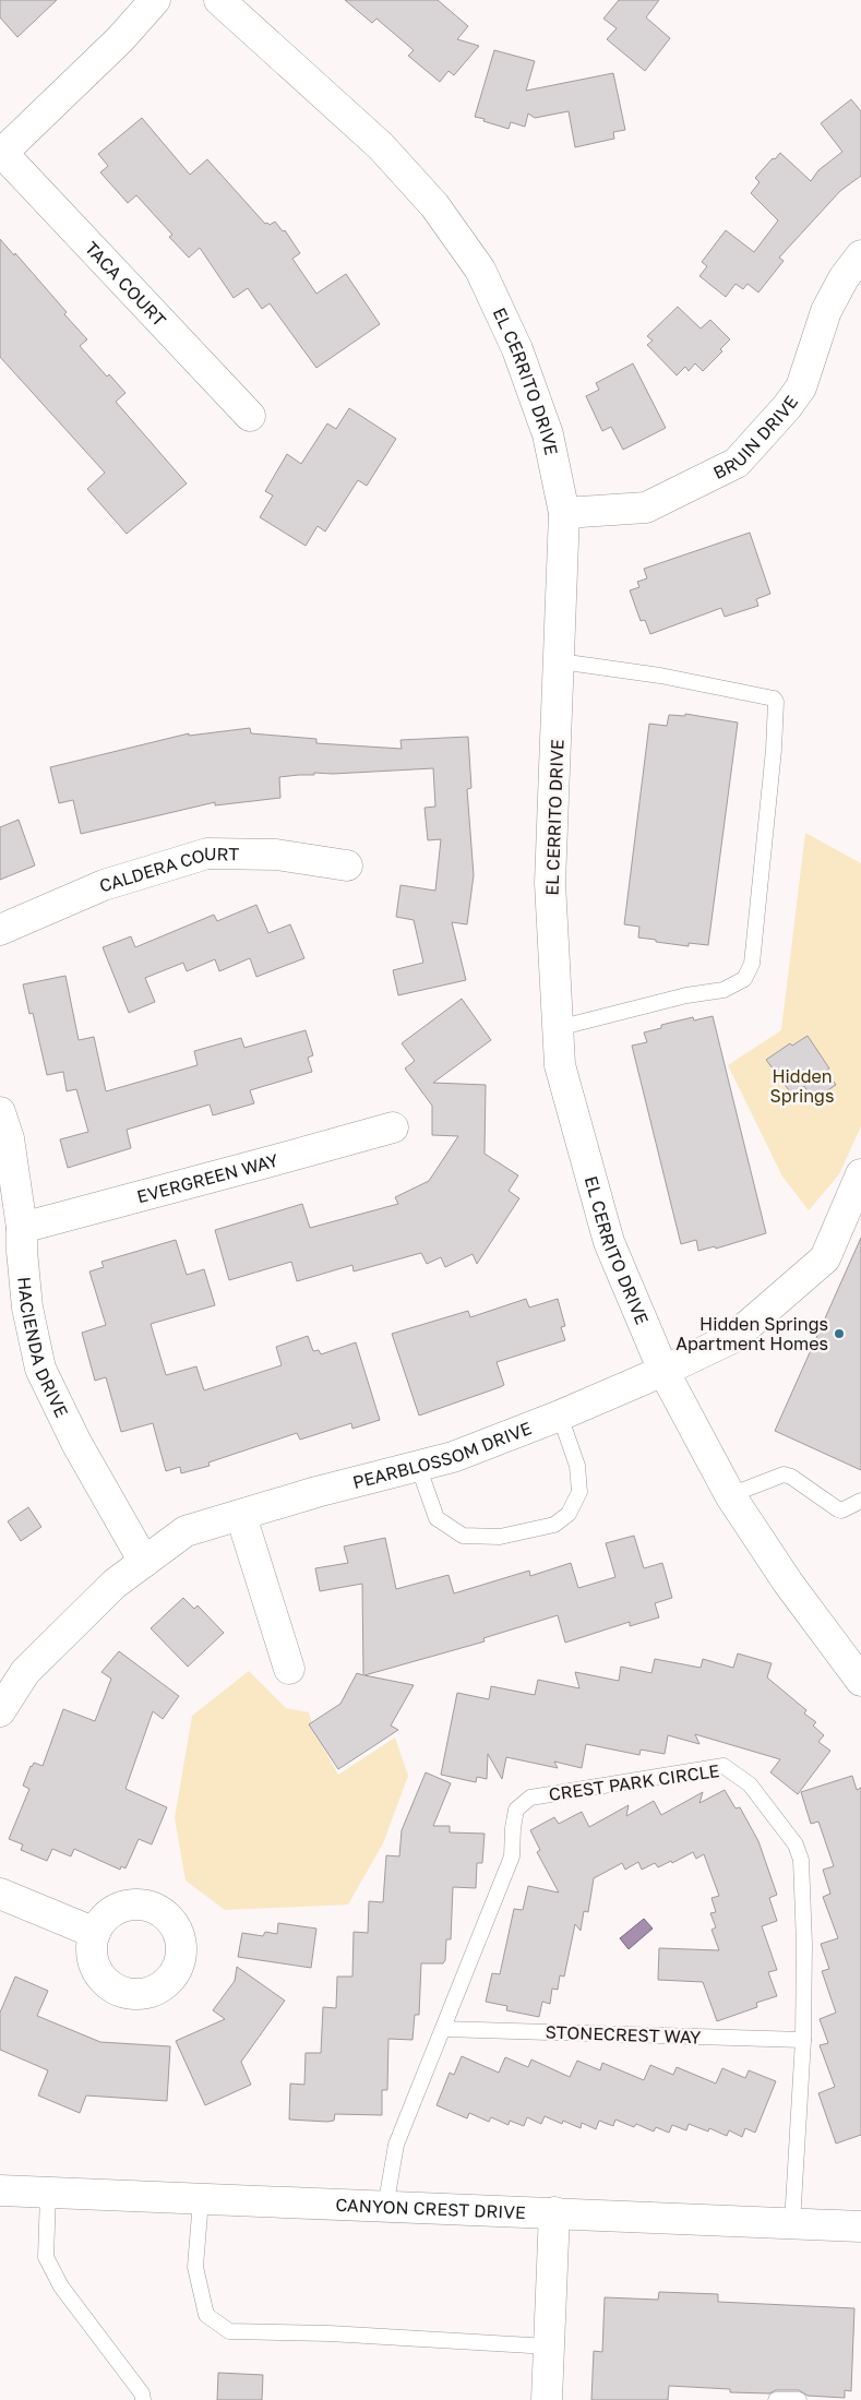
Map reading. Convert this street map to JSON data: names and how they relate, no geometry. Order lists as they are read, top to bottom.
{
  "streets": {
    "street": [
      "TACA COURT",
      "EL CERRITO DRIVE",
      "BRUIN DRIVE",
      "CALDERA COURT",
      "EVERGREEN WAY",
      "HACIENDA DRIVE",
      "PEARBLOSSOM DRIVE",
      "CANYON CREST DRIVE"
    ],
    "lane": ["CREST PARK CIRCLE", "STONECREST WAY"]
  },
  "crossings": [
    ["EL CERRITO DRIVE", "BRUIN DRIVE"],
    ["EL CERRITO DRIVE", "PEARBLOSSOM DRIVE"],
    ["EVERGREEN WAY", "HACIENDA DRIVE"],
    ["HACIENDA DRIVE", "PEARBLOSSOM DRIVE"],
    ["CREST PARK CIRCLE", "STONECREST WAY"],
    ["CREST PARK CIRCLE", "CANYON CREST DRIVE"]
  ],
  "parks": ["Hidden Springs"],
  "places": ["Hidden Springs Apartment Homes"]
}
